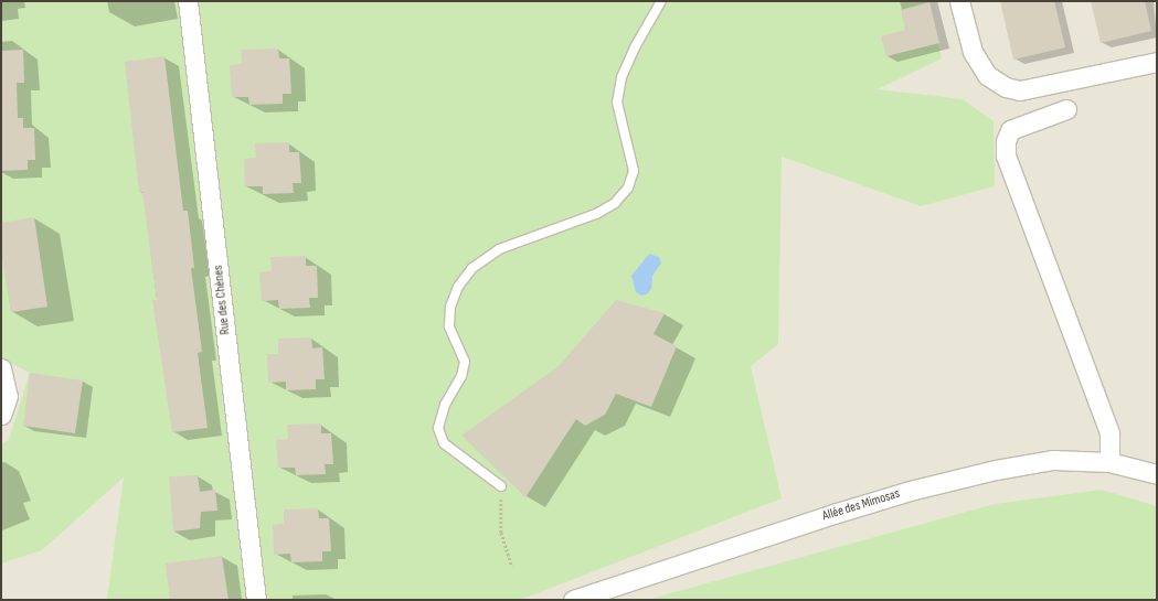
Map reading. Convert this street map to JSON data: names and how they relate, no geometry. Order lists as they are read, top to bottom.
{
  "streets": {
    "street": ["Rue des Chènes", "Allée des Mimosas"]
  }
}
